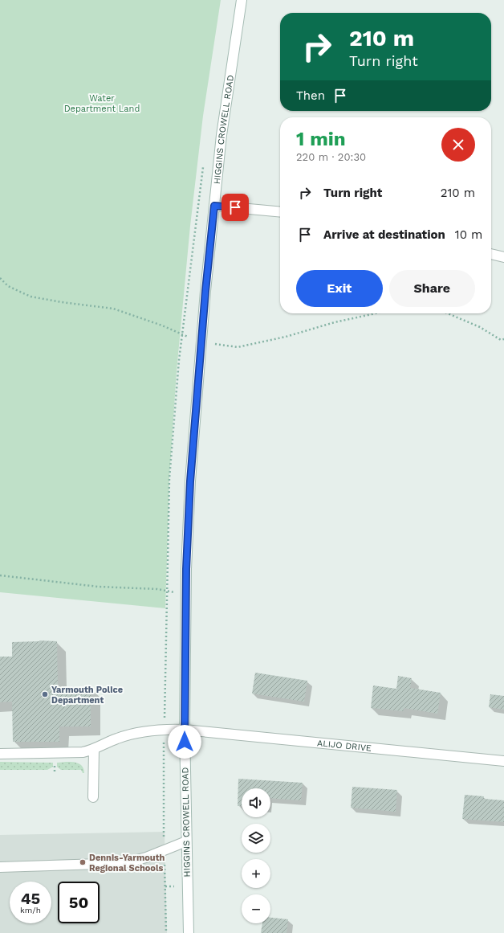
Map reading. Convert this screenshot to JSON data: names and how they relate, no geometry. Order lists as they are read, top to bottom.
{
  "streets": {
    "main road": ["HIGGINS CROWELL ROAD", "ALIJO DRIVE"]
  },
  "crossings": [
    ["HIGGINS CROWELL ROAD", "ALIJO DRIVE"]
  ],
  "parks": ["Water Department Land"],
  "places": ["Yarmouth Police Department", "Dennis-Yarmouth Regional Schools"],
  "page": {
    "turn": ["210 m", "Turn right"],
    "then": "Then",
    "heading": ["1 min", "220 m · 20:30"],
    "list": [
      {
        "name": "Turn right",
        "value": "210 m"
      },
      {
        "name": "Arrive at destination",
        "value": "10 m"
      }
    ],
    "buttons": ["Exit", "Share"],
    "map_buttons": ["+", "−"],
    "speed": "45 km/h",
    "limit": "50"
  }
}
